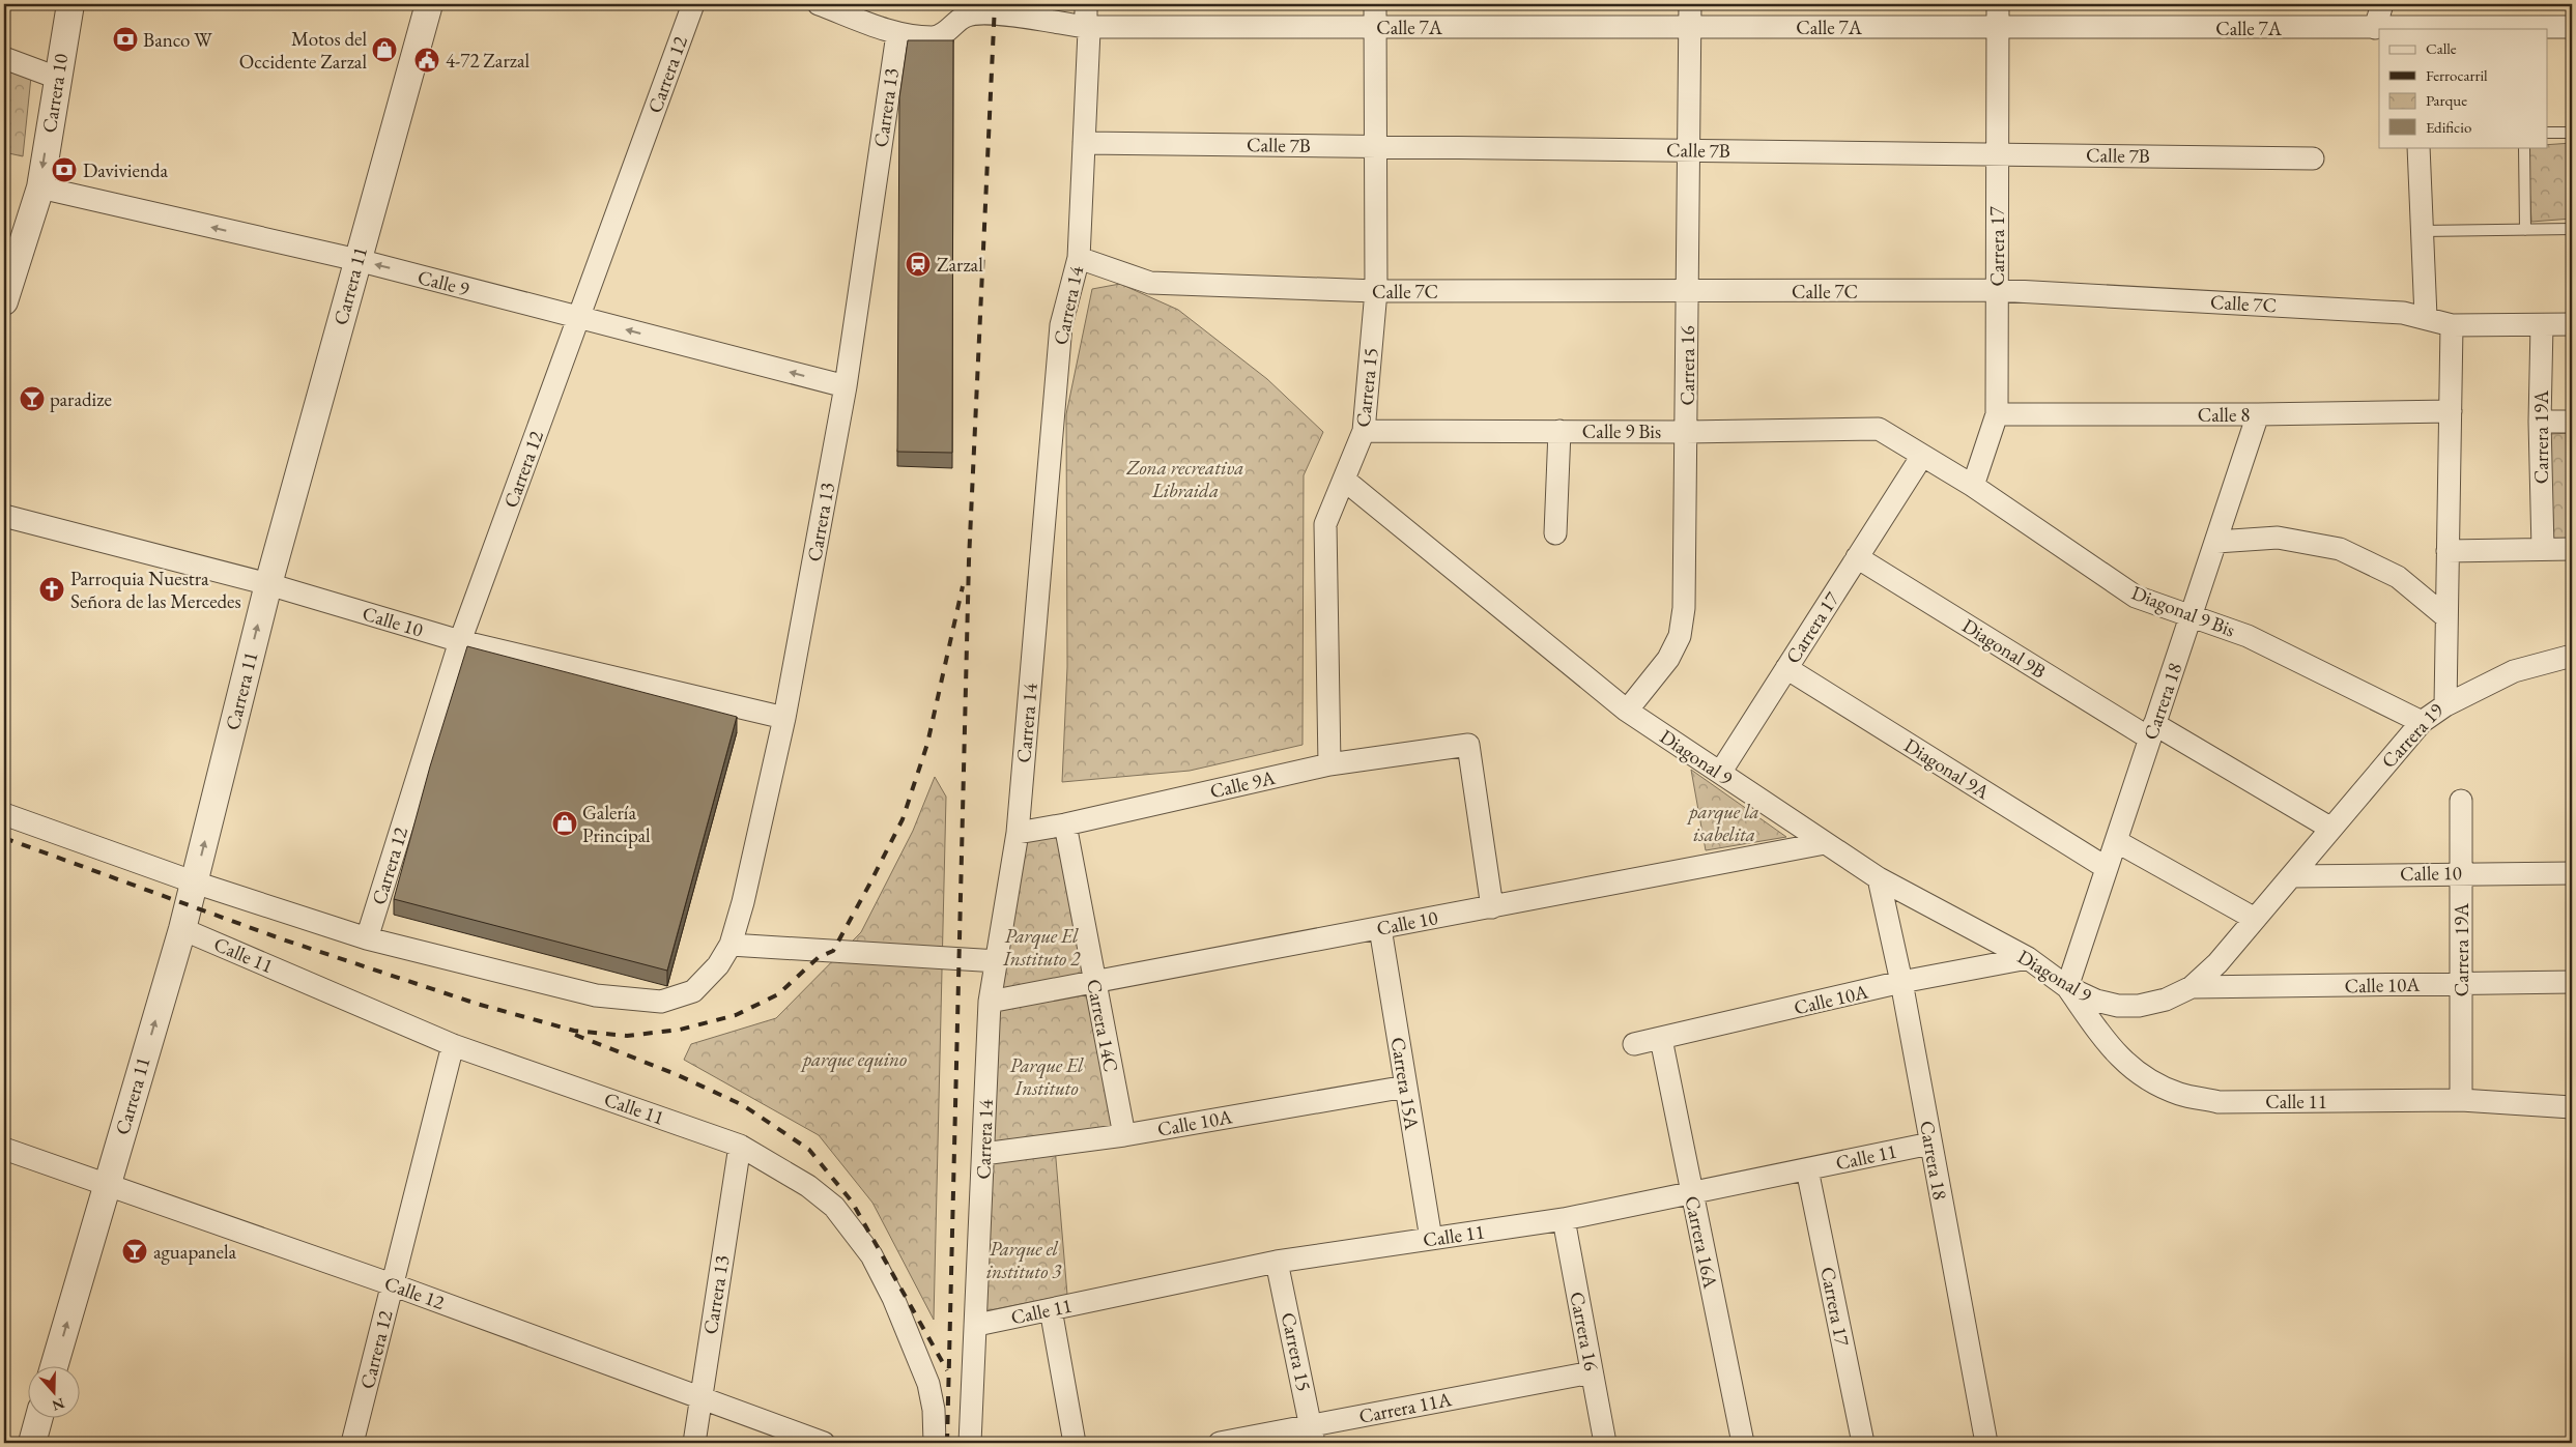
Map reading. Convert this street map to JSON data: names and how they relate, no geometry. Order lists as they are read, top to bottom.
{
  "streets": {
    "street": [
      "Calle 7A",
      "Carrera 12",
      "Carrera 10",
      "Carrera 13",
      "Calle 7B",
      "Carrera 17",
      "Calle 9",
      "Carrera 11",
      "Calle 7C",
      "Carrera 14",
      "Carrera 16",
      "Carrera 15",
      "Calle 8",
      "Calle 9 Bis",
      "Carrera 19A",
      "Diagonal 9 Bis",
      "Calle 10",
      "Diagonal 9B",
      "Carrera 18",
      "Carrera 19",
      "Diagonal 9",
      "Diagonal 9A",
      "Calle 9A",
      "Calle 11",
      "Calle 10A",
      "Carrera 14C",
      "Carrera 15A",
      "Carrera 16A",
      "Calle 12",
      "Carrera 11A"
    ]
  },
  "crossings": [
    ["Calle 7A", "Carrera 17"],
    ["Calle 7A", "Carrera 14"],
    ["Calle 7A", "Carrera 16"],
    ["Calle 7A", "Carrera 15"],
    ["Carrera 12", "Carrera 13"],
    ["Carrera 12", "Calle 9"],
    ["Carrera 12", "Calle 10"],
    ["Carrera 12", "Calle 11"],
    ["Carrera 12", "Calle 12"],
    ["Carrera 10", "Calle 9"],
    ["Carrera 13", "Calle 9"],
    ["Carrera 13", "Calle 10"],
    ["Carrera 13", "Calle 11"],
    ["Carrera 13", "Calle 12"],
    ["Calle 7B", "Carrera 17"],
    ["Calle 7B", "Carrera 14"],
    ["Calle 7B", "Carrera 16"],
    ["Calle 7B", "Carrera 15"],
    ["Carrera 17", "Calle 7C"],
    ["Carrera 17", "Calle 8"],
    ["Carrera 17", "Diagonal 9 Bis"],
    ["Carrera 17", "Diagonal 9B"],
    ["Carrera 17", "Diagonal 9"],
    ["Carrera 17", "Diagonal 9A"],
    ["Carrera 17", "Calle 11"],
    ["Calle 9", "Carrera 11"],
    ["Carrera 11", "Calle 10"],
    ["Carrera 11", "Calle 11"],
    ["Carrera 11", "Calle 12"],
    ["Calle 7C", "Carrera 14"],
    ["Calle 7C", "Carrera 16"],
    ["Calle 7C", "Carrera 15"],
    ["Calle 7C", "Carrera 19A"],
    ["Calle 7C", "Carrera 19"],
    ["Carrera 14", "Calle 10"],
    ["Carrera 14", "Calle 9A"],
    ["Carrera 14", "Calle 11"],
    ["Carrera 14", "Calle 10A"],
    ["Carrera 16", "Calle 9 Bis"],
    ["Carrera 16", "Diagonal 9"],
    ["Carrera 16", "Calle 11"],
    ["Carrera 16", "Carrera 11A"],
    ["Carrera 15", "Calle 9 Bis"],
    ["Carrera 15", "Diagonal 9"],
    ["Carrera 15", "Calle 9A"],
    ["Carrera 15", "Calle 11"],
    ["Carrera 15", "Carrera 11A"],
    ["Calle 8", "Carrera 18"],
    ["Calle 8", "Carrera 19"],
    ["Calle 9 Bis", "Diagonal 9 Bis"],
    ["Carrera 19A", "Calle 10"],
    ["Carrera 19A", "Calle 11"],
    ["Carrera 19A", "Calle 10A"],
    ["Diagonal 9 Bis", "Carrera 18"],
    ["Diagonal 9 Bis", "Carrera 19"],
    ["Calle 10", "Carrera 19"],
    ["Calle 10", "Diagonal 9"],
    ["Calle 10", "Calle 9A"],
    ["Calle 10", "Carrera 14C"],
    ["Calle 10", "Carrera 15A"],
    ["Diagonal 9B", "Carrera 18"],
    ["Diagonal 9B", "Carrera 19"],
    ["Carrera 18", "Diagonal 9"],
    ["Carrera 18", "Diagonal 9A"],
    ["Carrera 18", "Calle 11"],
    ["Carrera 18", "Calle 10A"],
    ["Carrera 19", "Diagonal 9"],
    ["Carrera 19", "Calle 10A"],
    ["Diagonal 9", "Calle 11"],
    ["Diagonal 9", "Calle 10A"],
    ["Calle 9A", "Carrera 14C"],
    ["Calle 11", "Carrera 15A"],
    ["Calle 11", "Carrera 16A"],
    ["Calle 10A", "Carrera 14C"],
    ["Calle 10A", "Carrera 15A"],
    ["Calle 10A", "Carrera 16A"]
  ],
  "one_way": ["Carrera 10", "Calle 9", "Carrera 11"],
  "parks": [
    "Zona recreativa Libraida",
    "parque la isabelita",
    "Parque El Instituto 2",
    "parque equino",
    "Parque El Instituto",
    "Parque el instituto 3"
  ],
  "places": {
    "bank": ["Banco W", "Davivienda"],
    "shop": ["Motos del Occidente Zarzal", "Galería Principal"],
    "public building": ["4-72 Zarzal"],
    "station": ["Zarzal"],
    "bar": ["paradize", "aguapanela"],
    "church": ["Parroquia Nuestra Señora de las Mercedes"]
  },
  "legend": [
    "Calle",
    "Ferrocarril",
    "Parque",
    "Edificio"
  ],
  "north": "bottom"
}
